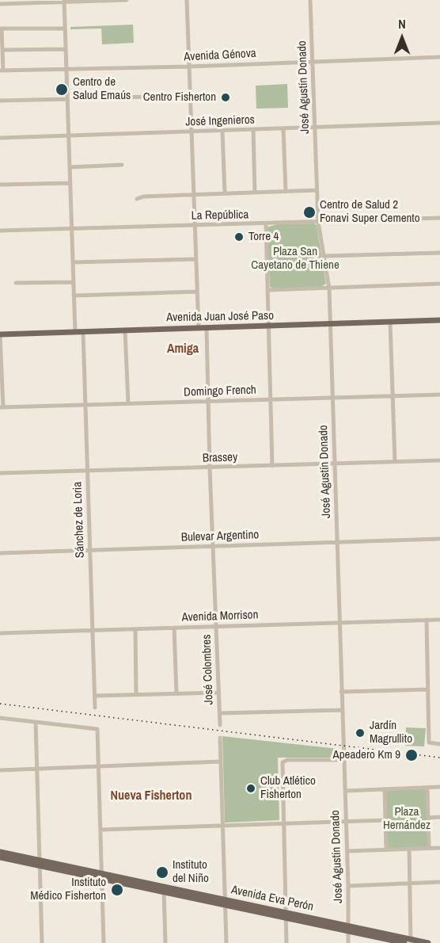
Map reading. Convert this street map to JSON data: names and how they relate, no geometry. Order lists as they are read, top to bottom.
{
  "streets": {
    "main road": ["Avenida Juan José Paso", "Avenida Eva Perón"],
    "street": [
      "Avenida Génova",
      "José Agustín Donado",
      "José Ingenieros",
      "La República",
      "Domingo French",
      "Brassey",
      "Sánchez de Loria",
      "Bulevar Argentino",
      "Avenida Morrison",
      "José Colombres"
    ]
  },
  "crossings": [
    ["Avenida Génova", "José Agustín Donado"],
    ["José Agustín Donado", "José Ingenieros"],
    ["José Agustín Donado", "La República"],
    ["José Agustín Donado", "Avenida Juan José Paso"],
    ["José Agustín Donado", "Domingo French"],
    ["José Agustín Donado", "Brassey"],
    ["José Agustín Donado", "Bulevar Argentino"],
    ["José Agustín Donado", "Avenida Morrison"],
    ["José Agustín Donado", "Avenida Eva Perón"],
    ["Avenida Juan José Paso", "Sánchez de Loria"],
    ["Avenida Juan José Paso", "José Colombres"],
    ["Domingo French", "Sánchez de Loria"],
    ["Domingo French", "José Colombres"],
    ["Brassey", "Sánchez de Loria"],
    ["Brassey", "José Colombres"],
    ["Sánchez de Loria", "Bulevar Argentino"],
    ["Sánchez de Loria", "Avenida Morrison"],
    ["Bulevar Argentino", "José Colombres"],
    ["Avenida Morrison", "José Colombres"]
  ],
  "districts": ["Amiga", "Nueva Fisherton"],
  "parks": ["Plaza San Cayetano de Thiene", "Plaza Hernández"],
  "places": [
    "Centro de Salud Emaús",
    "Centro Fisherton",
    "Centro de Salud 2 Fonavi Super Cemento",
    "Torre 4",
    "Jardín Magrullito",
    "Apeadero Km 9",
    "Club Atlético Fisherton",
    "Instituto del Niño",
    "Instituto Médico Fisherton"
  ],
  "north": "top"
}
